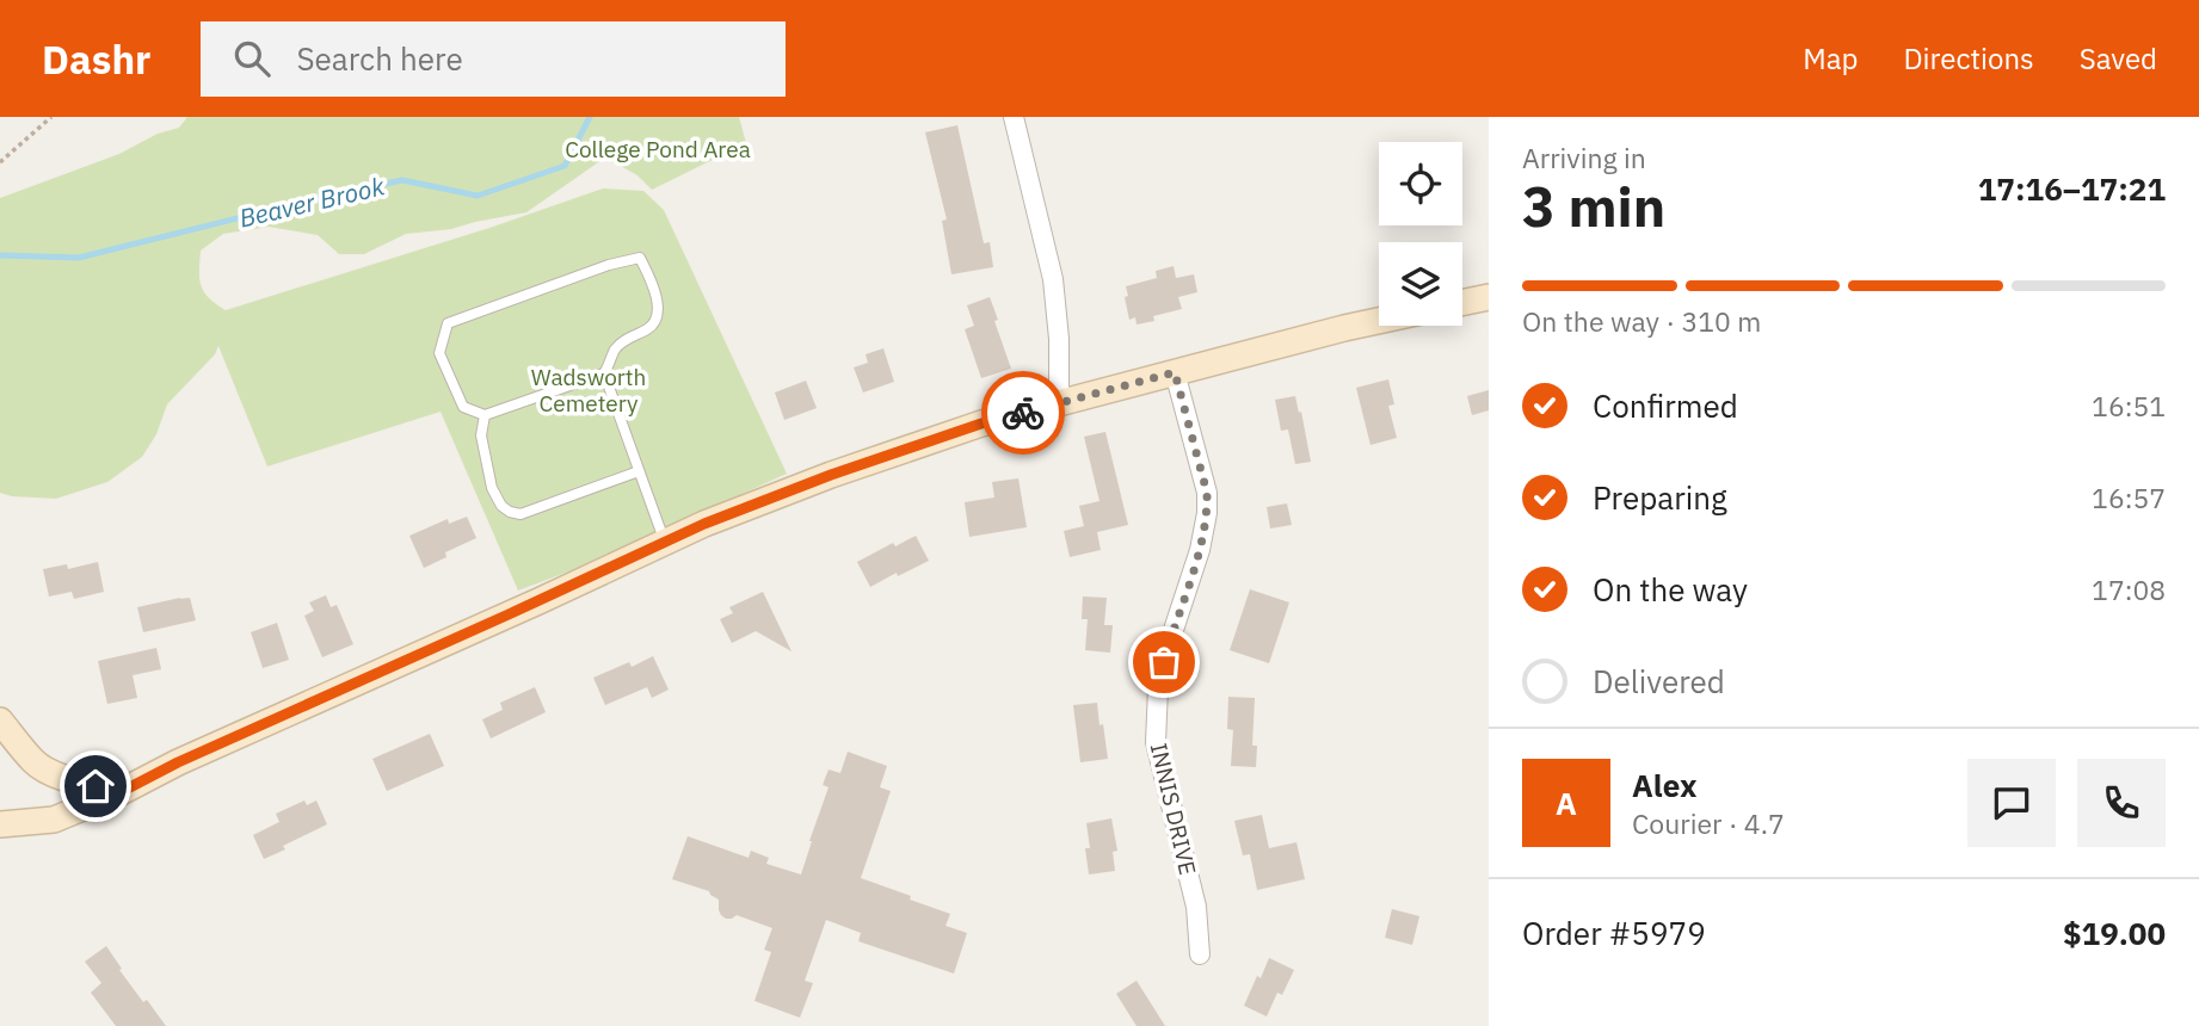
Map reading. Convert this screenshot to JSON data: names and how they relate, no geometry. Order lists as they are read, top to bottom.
{
  "streets": {
    "street": ["INNIS DRIVE"]
  },
  "water": ["Beaver Brook"],
  "parks": ["College Pond Area", "Wadsworth Cemetery"],
  "page": {
    "header": "Dashr",
    "search": "Search here",
    "nav": ["Map", "Directions", "Saved"],
    "heading": ["3 min", "Arriving in", "17:16–17:21"],
    "panel": [
      "Alex",
      "Courier · 4.7",
      "Order #5979",
      "$19.00"
    ],
    "bar": "On the way · 310 m",
    "list": [
      ["Confirmed", "16:51"],
      ["Preparing", "16:57"],
      ["On the way", "17:08"],
      "Delivered"
    ],
    "round": "A"
  }
}
